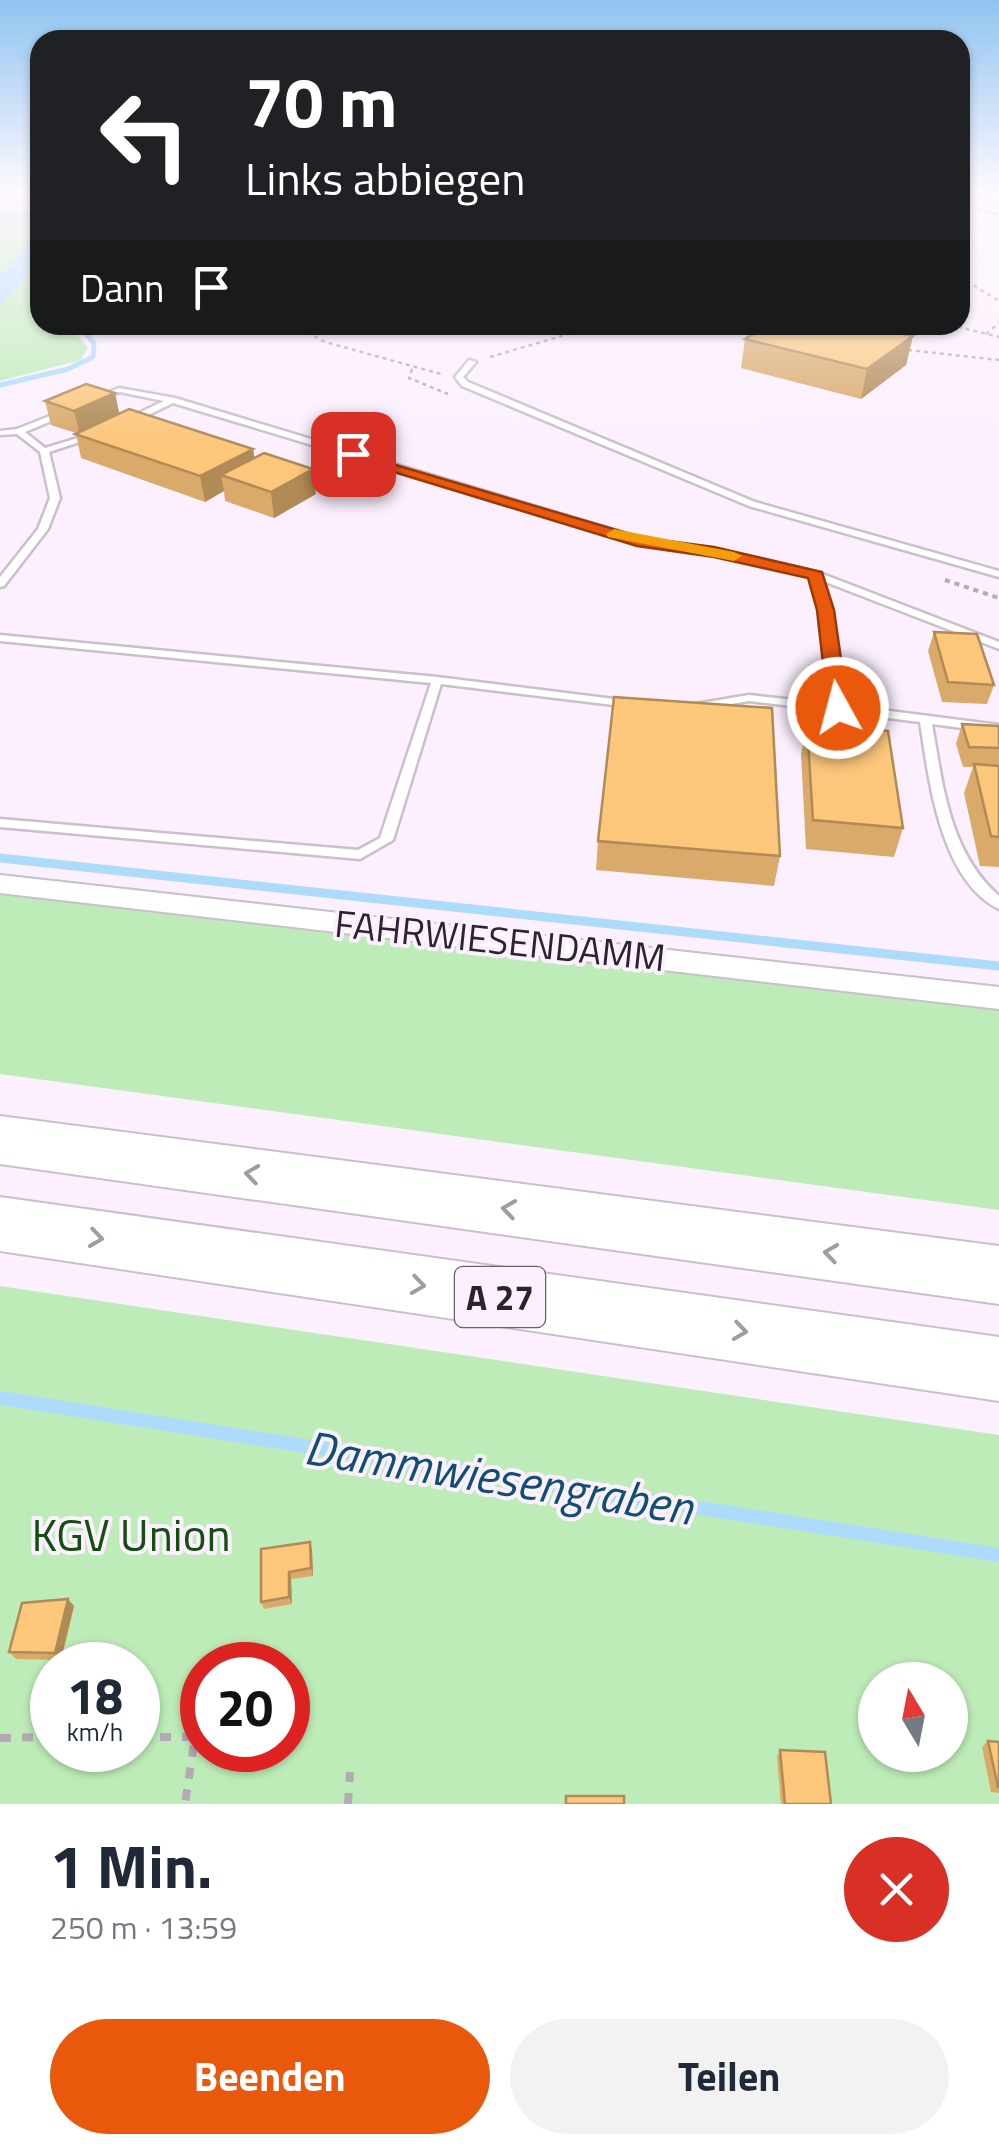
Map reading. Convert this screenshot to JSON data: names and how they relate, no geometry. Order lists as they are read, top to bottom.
{
  "streets": {
    "highway": ["A 27"],
    "street": ["FAHRWIESENDAMM"]
  },
  "water": ["Dammwiesengraben"],
  "parks": ["KGV Union"],
  "north": "top",
  "page": {
    "turn": ["70 m", "Links abbiegen"],
    "then": "Dann",
    "speed": "18 km/h",
    "limit": "20",
    "heading": ["1 Min.", "250 m · 13:59"],
    "buttons": ["Beenden", "Teilen"]
  }
}
